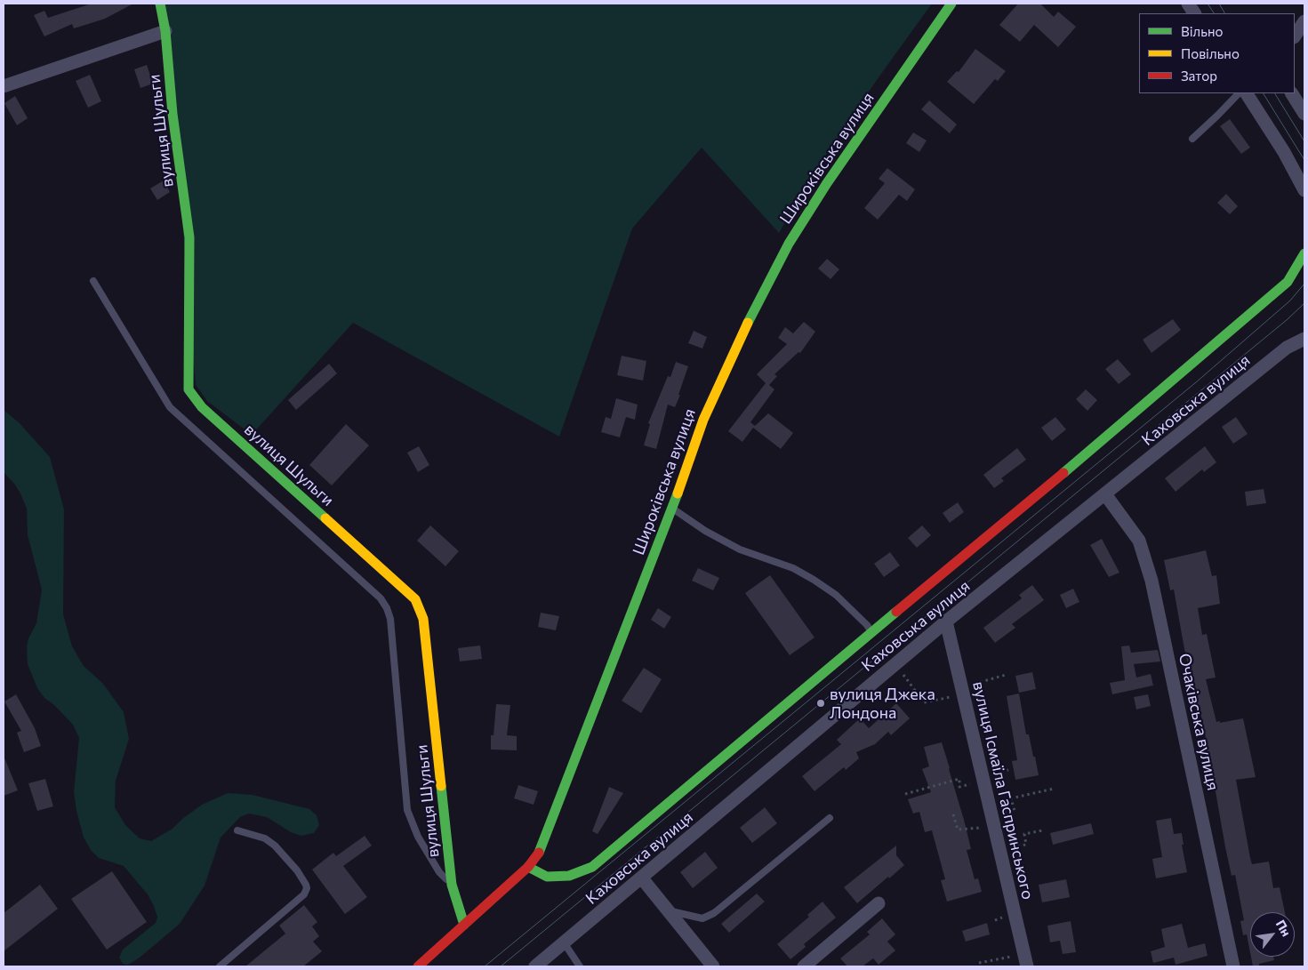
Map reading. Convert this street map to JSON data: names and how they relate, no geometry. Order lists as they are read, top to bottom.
{
  "streets": {
    "street": [
      "вулиця Шульги",
      "Широківська вулиця",
      "Каховська вулиця",
      "Очаківська вулиця",
      "вулиця Ісмаїла Гаспринського"
    ]
  },
  "crossings": [
    ["вулиця Шульги", "Широківська вулиця"],
    ["Каховська вулиця", "Очаківська вулиця"],
    ["Каховська вулиця", "вулиця Ісмаїла Гаспринського"]
  ],
  "places": ["вулиця Джека Лондона"],
  "legend": ["Вільно", "Повільно", "Затор"],
  "north": "top right"
}
